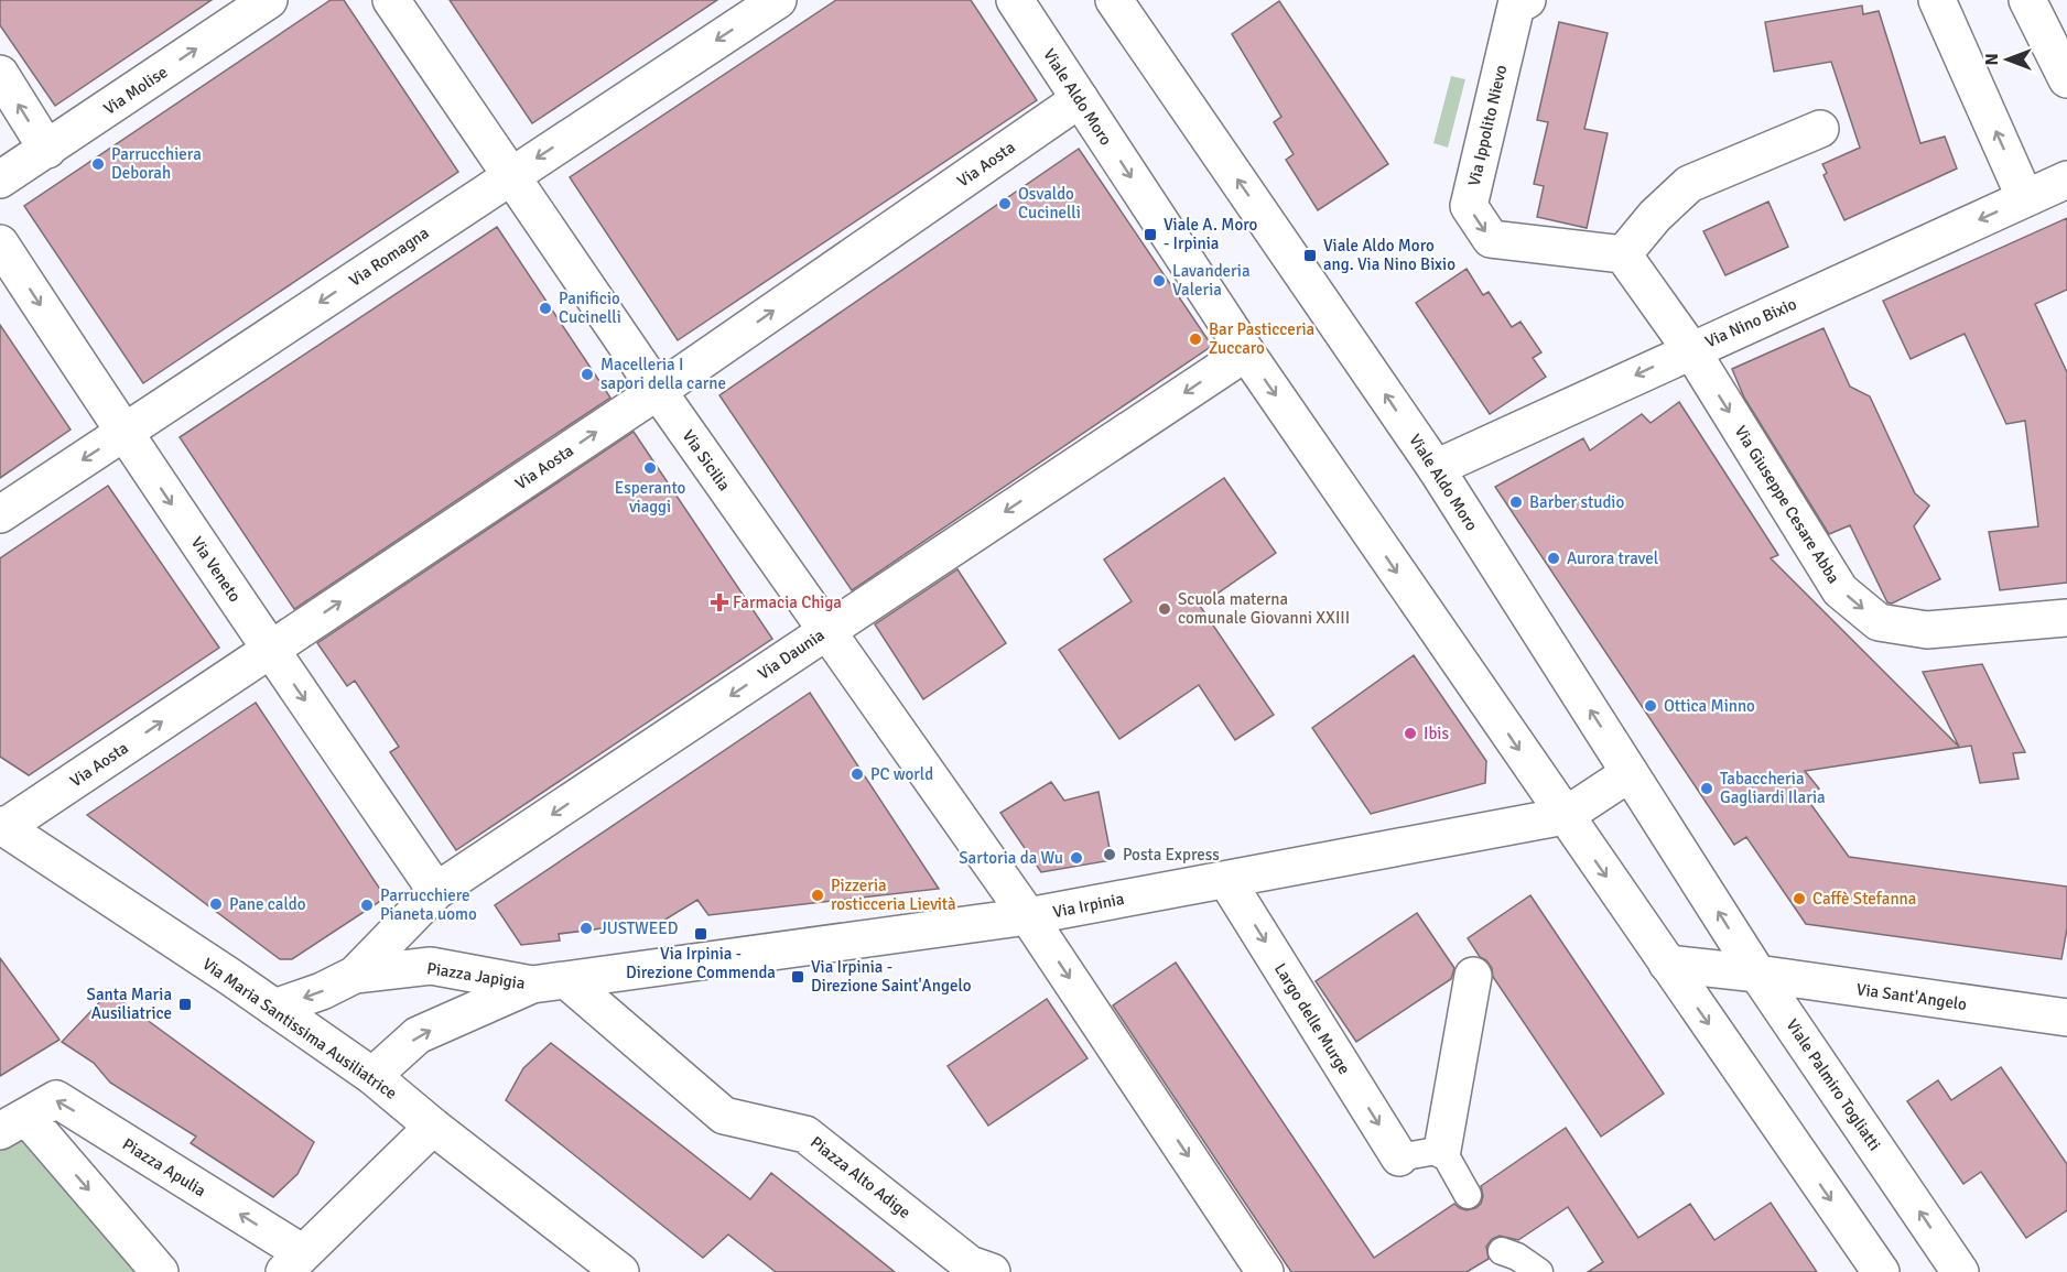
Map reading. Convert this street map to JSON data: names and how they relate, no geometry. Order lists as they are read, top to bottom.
{
  "streets": {
    "street": [
      "Via Molise",
      "Viale Aldo Moro",
      "Via Ippolito Nievo",
      "Via Aosta",
      "Via Romagna",
      "Via Nino Bixio",
      "Via Sicilia",
      "Via Giuseppe Cesare Abba",
      "Via Veneto",
      "Via Daunia",
      "Via Irpinia",
      "Piazza Japigia",
      "Via Sant'Angelo",
      "Largo delle Murge",
      "Via Maria Santissima Ausiliatrice",
      "Viale Palmiro Togliatti",
      "Piazza Apulia",
      "Piazza Alto Adige"
    ]
  },
  "crossings": [
    ["Viale Aldo Moro", "Via Aosta"],
    ["Viale Aldo Moro", "Via Nino Bixio"],
    ["Viale Aldo Moro", "Via Daunia"],
    ["Viale Aldo Moro", "Via Irpinia"],
    ["Viale Aldo Moro", "Via Sant'Angelo"],
    ["Viale Aldo Moro", "Viale Palmiro Togliatti"],
    ["Via Aosta", "Via Sicilia"],
    ["Via Aosta", "Via Veneto"],
    ["Via Aosta", "Via Maria Santissima Ausiliatrice"],
    ["Via Romagna", "Via Sicilia"],
    ["Via Romagna", "Via Veneto"],
    ["Via Nino Bixio", "Via Giuseppe Cesare Abba"],
    ["Via Sicilia", "Via Daunia"],
    ["Via Sicilia", "Via Irpinia"],
    ["Via Veneto", "Via Daunia"],
    ["Via Veneto", "Piazza Japigia"],
    ["Via Daunia", "Piazza Japigia"],
    ["Via Irpinia", "Piazza Japigia"],
    ["Via Irpinia", "Largo delle Murge"],
    ["Via Irpinia", "Piazza Alto Adige"],
    ["Piazza Japigia", "Via Maria Santissima Ausiliatrice"],
    ["Piazza Japigia", "Piazza Alto Adige"],
    ["Via Sant'Angelo", "Viale Palmiro Togliatti"],
    ["Via Maria Santissima Ausiliatrice", "Piazza Apulia"]
  ],
  "one_way": [
    "Via Molise",
    "Via Aosta",
    "Via Romagna",
    "Via Giuseppe Cesare Abba",
    "Via Veneto",
    "Via Daunia"
  ],
  "places": {
    "other": [
      "Parrucchiera Deborah",
      "Osvaldo Cucinelli",
      "Lavanderia Valeria",
      "Panificio Cucinelli",
      "Bar Pasticceria Zuccaro",
      "Macelleria I sapori della carne",
      "Esperanto viaggi",
      "Barber studio",
      "Aurora travel",
      "Scuola materna comunale Giovanni XXIII",
      "Ottica Minno",
      "Ibis",
      "PC world",
      "Tabaccheria Gagliardi Ilaria",
      "Posta Express",
      "Sartoria da Wu",
      "Pizzeria rosticceria Lievità",
      "Caffè Stefanna",
      "Pane caldo",
      "Parrucchiere Pianeta uomo",
      "JUSTWEED"
    ],
    "transit": [
      "Viale A. Moro - Irpinia",
      "Viale Aldo Moro ang. Via Nino Bixio",
      "Via Irpinia - Direzione Commenda",
      "Via Irpinia - Direzione Saint'Angelo",
      "Santa Maria Ausiliatrice"
    ],
    "health": ["Farmacia Chiga"]
  },
  "north": "left"
}
